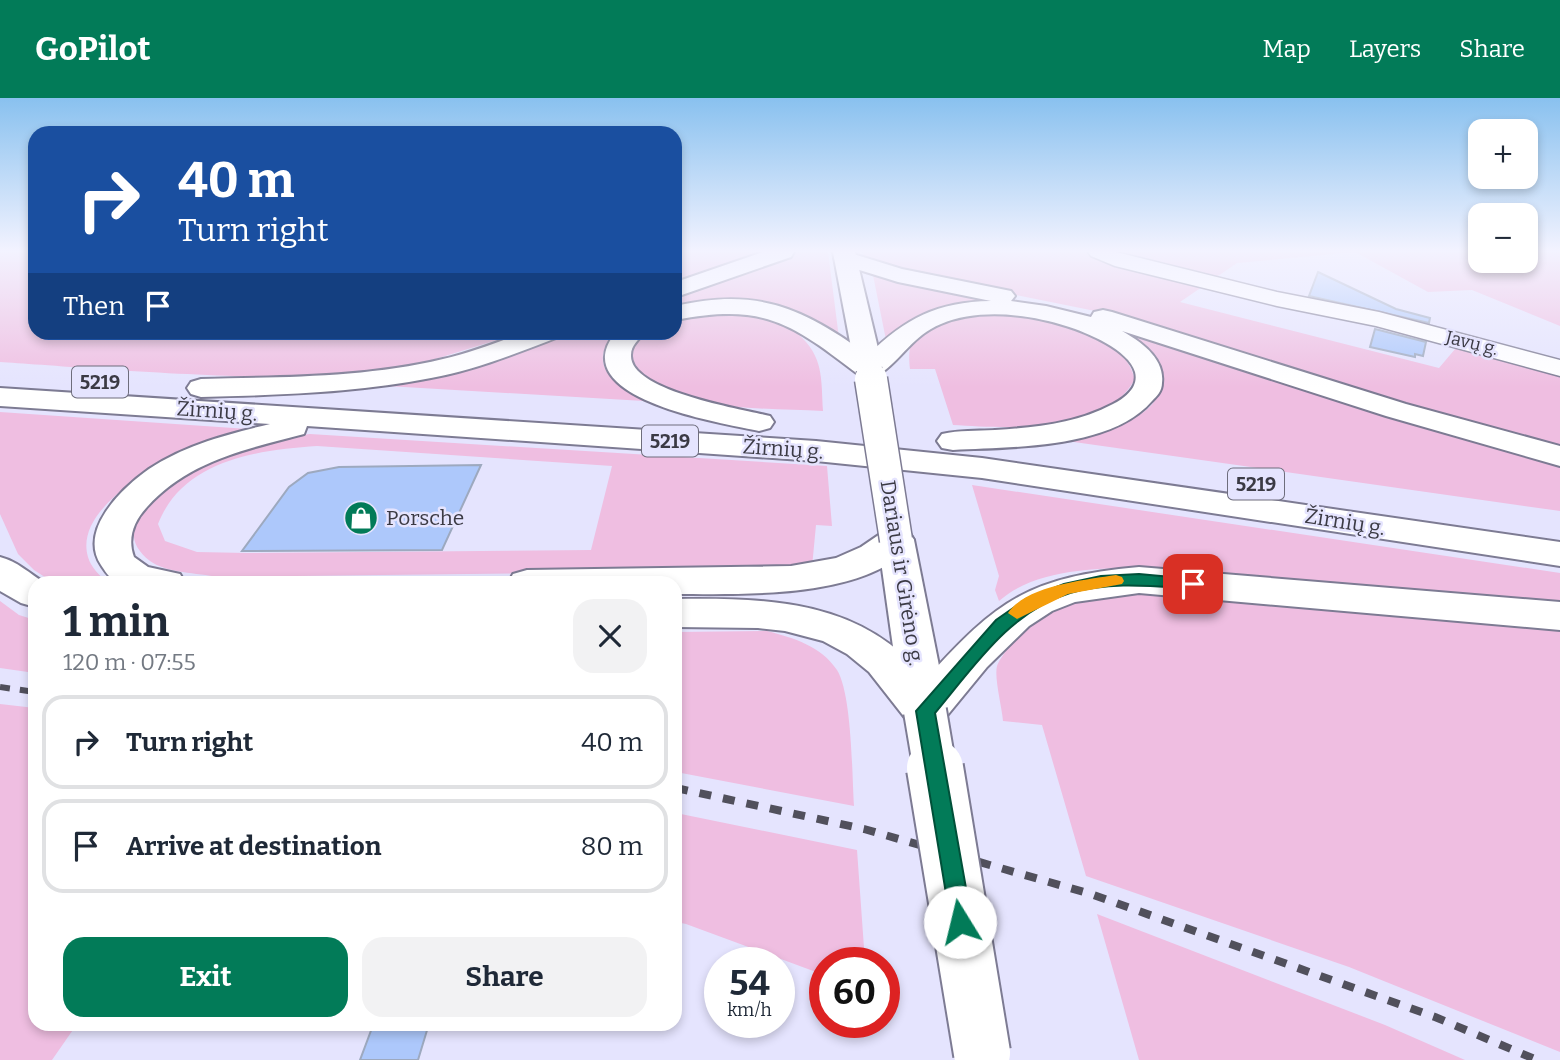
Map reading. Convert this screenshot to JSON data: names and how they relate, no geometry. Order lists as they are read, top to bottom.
{
  "streets": {
    "main road": ["5219", "Žirnių g.", "Dariaus ir Girėno g."],
    "street": ["Javų g."]
  },
  "crossings": [
    ["5219", "Žirnių g."]
  ],
  "places": {
    "shop": ["Porsche"]
  },
  "page": {
    "header": "GoPilot",
    "nav": ["Map", "Layers", "Share"],
    "map_buttons": ["+", "−"],
    "turn": ["40 m", "Turn right"],
    "then": "Then",
    "heading": ["1 min", "120 m · 07:55"],
    "list": [
      {
        "name": "Turn right",
        "value": "40 m"
      },
      {
        "name": "Arrive at destination",
        "value": "80 m"
      }
    ],
    "buttons": ["Exit", "Share"],
    "speed": "54 km/h",
    "limit": "60"
  }
}
